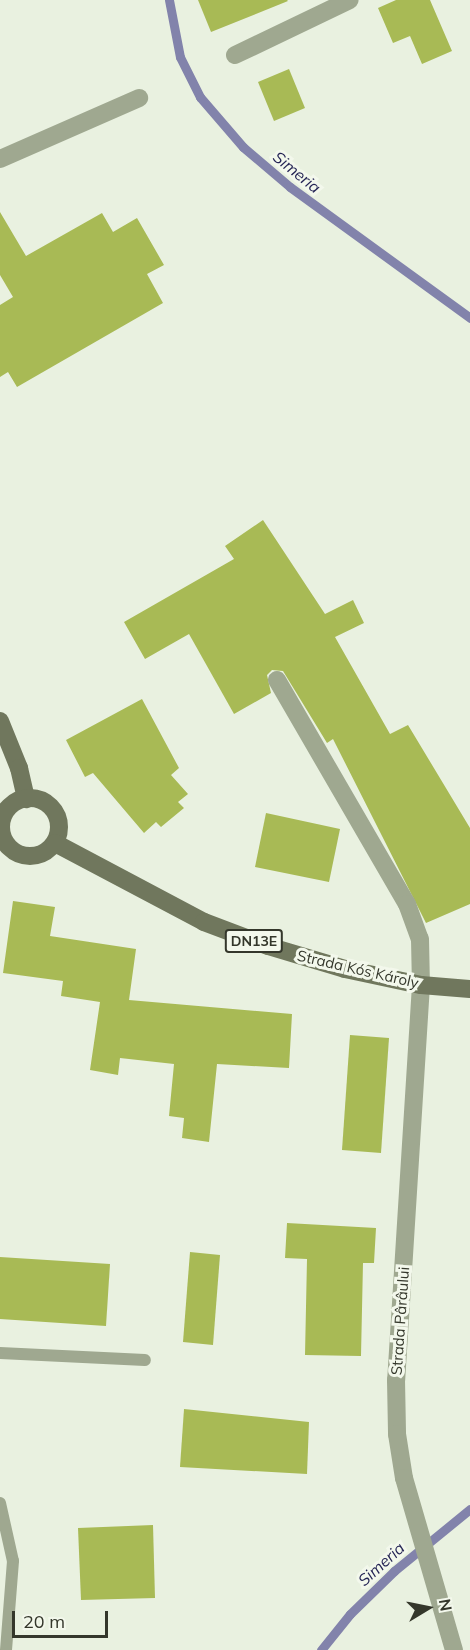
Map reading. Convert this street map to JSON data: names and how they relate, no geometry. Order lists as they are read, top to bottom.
{
  "streets": {
    "main road": ["DN13E", "Strada Kós Károly"],
    "street": ["Strada Pârâului"]
  },
  "crossings": [
    ["Strada Kós Károly", "Strada Pârâului"]
  ],
  "water": ["Simeria"],
  "scale_bar": "20 m",
  "north": "right"
}
